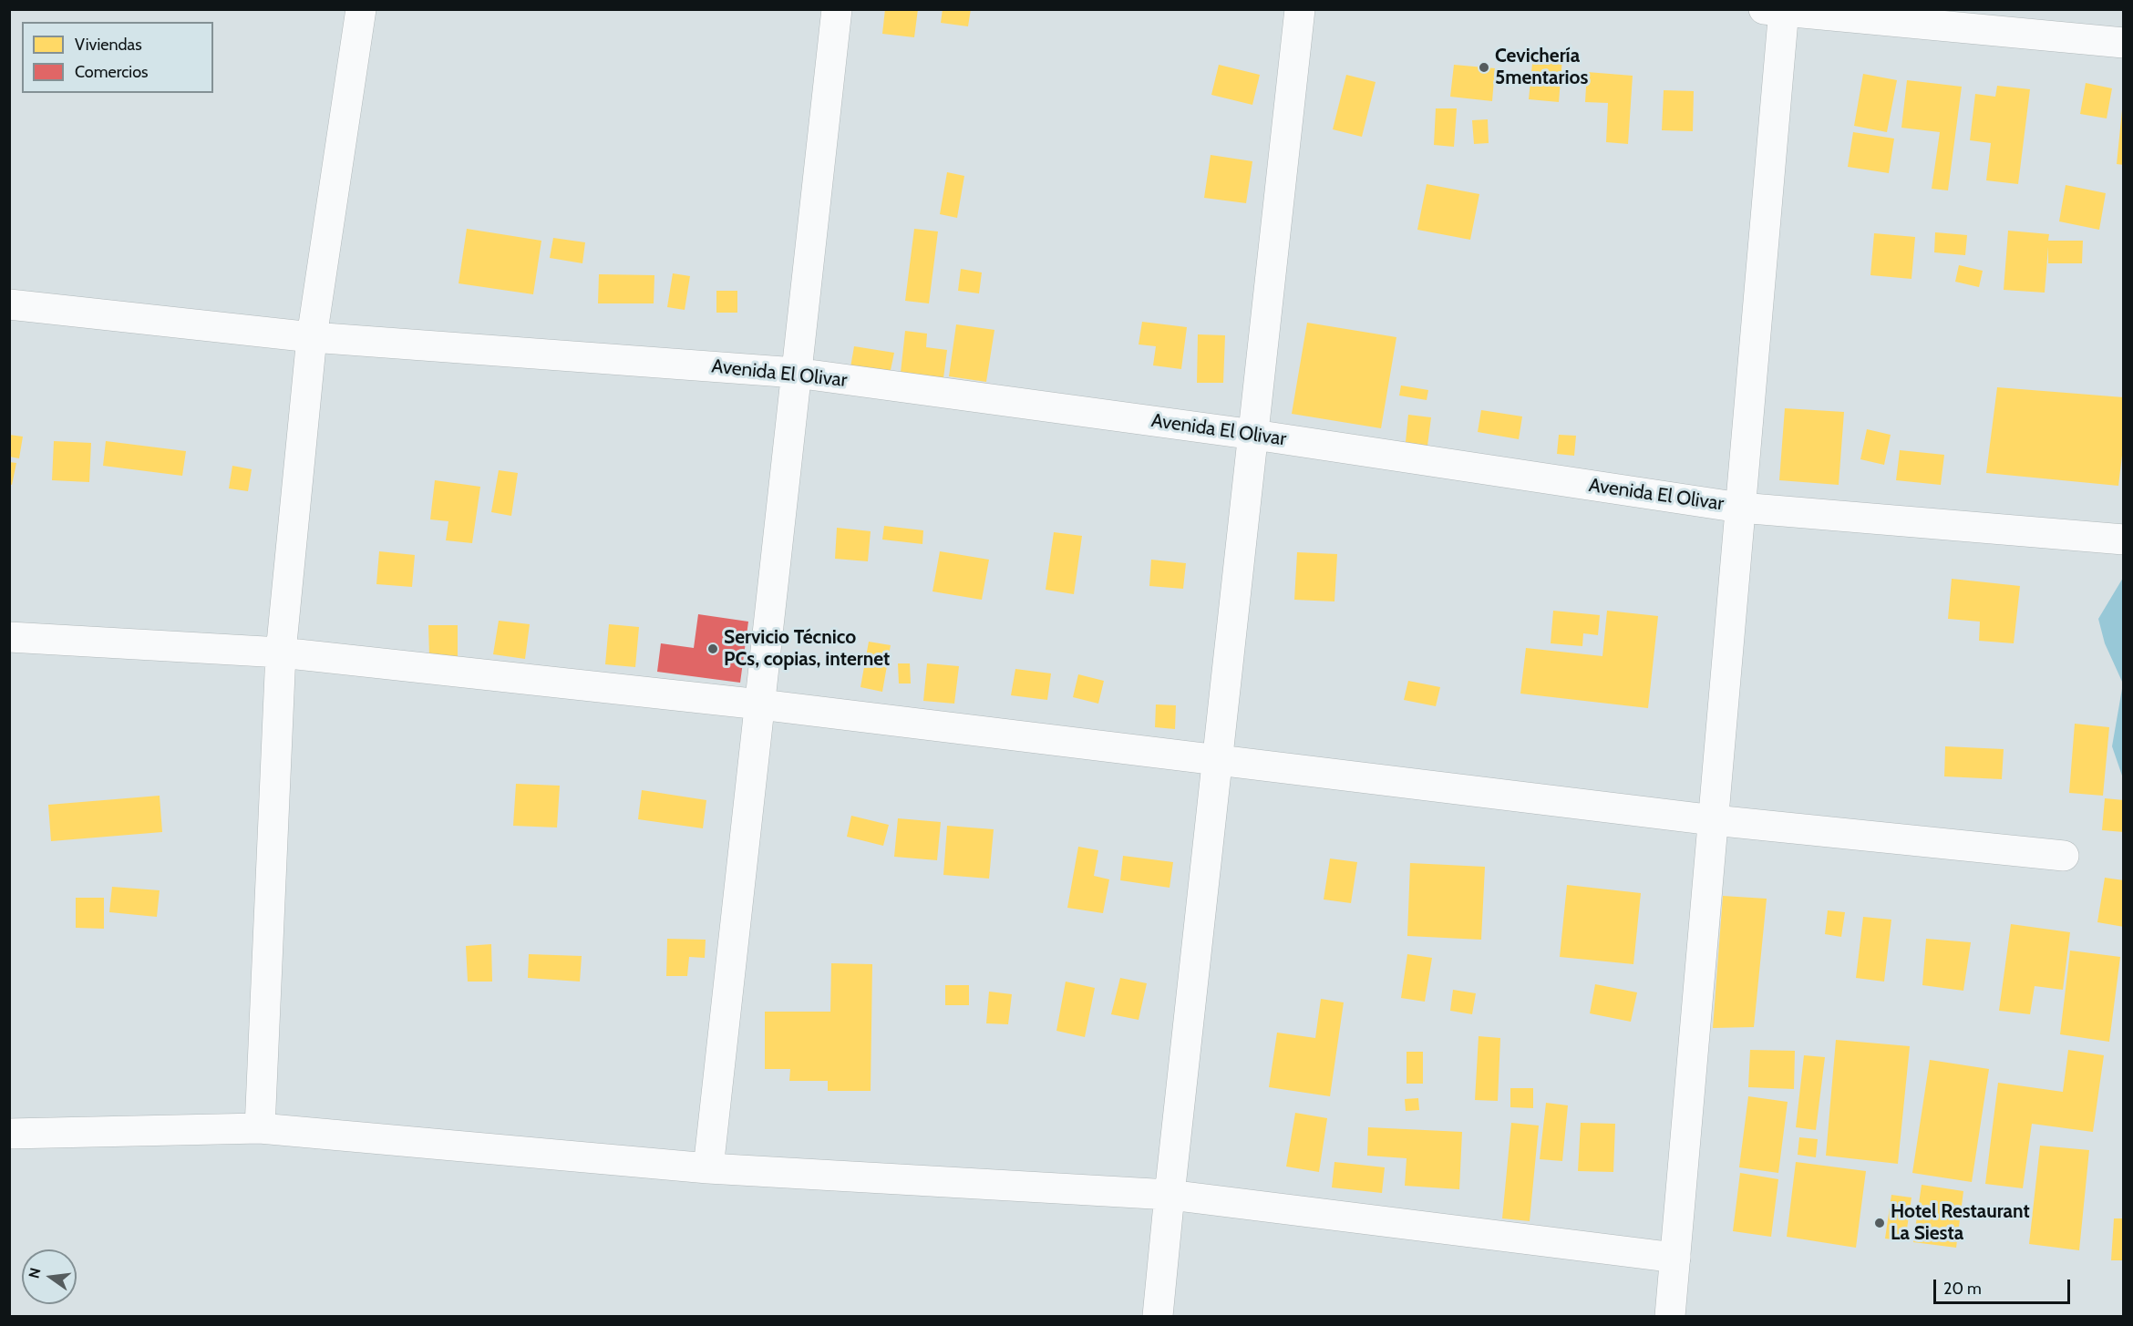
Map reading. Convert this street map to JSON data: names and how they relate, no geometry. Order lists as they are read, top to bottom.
{
  "streets": {
    "street": ["Avenida El Olivar"]
  },
  "places": ["Cevichería 5mentarios", "Servicio Técnico PCs, copias, internet", "Hotel Restaurant La Siesta"],
  "legend": ["Viviendas", "Comercios"],
  "scale_bar": "20 m",
  "north": "left"
}
